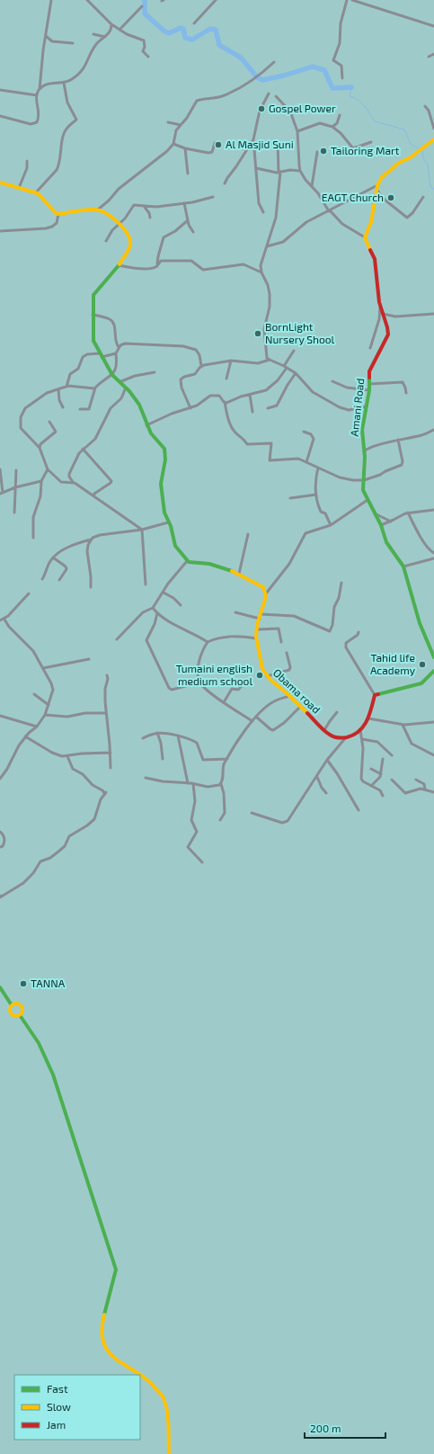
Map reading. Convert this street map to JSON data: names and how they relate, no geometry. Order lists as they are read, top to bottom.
{
  "streets": {
    "street": ["Amani Road", "Obama road"]
  },
  "places": [
    "Gospel Power",
    "Al Masjid Suni",
    "Tailoring Mart",
    "EAGT Church",
    "BornLight Nursery Shool",
    "Tahid life Academy",
    "Tumaini english medium school",
    "TANNA"
  ],
  "legend": ["Fast", "Slow", "Jam"],
  "scale_bar": "200 m"
}
